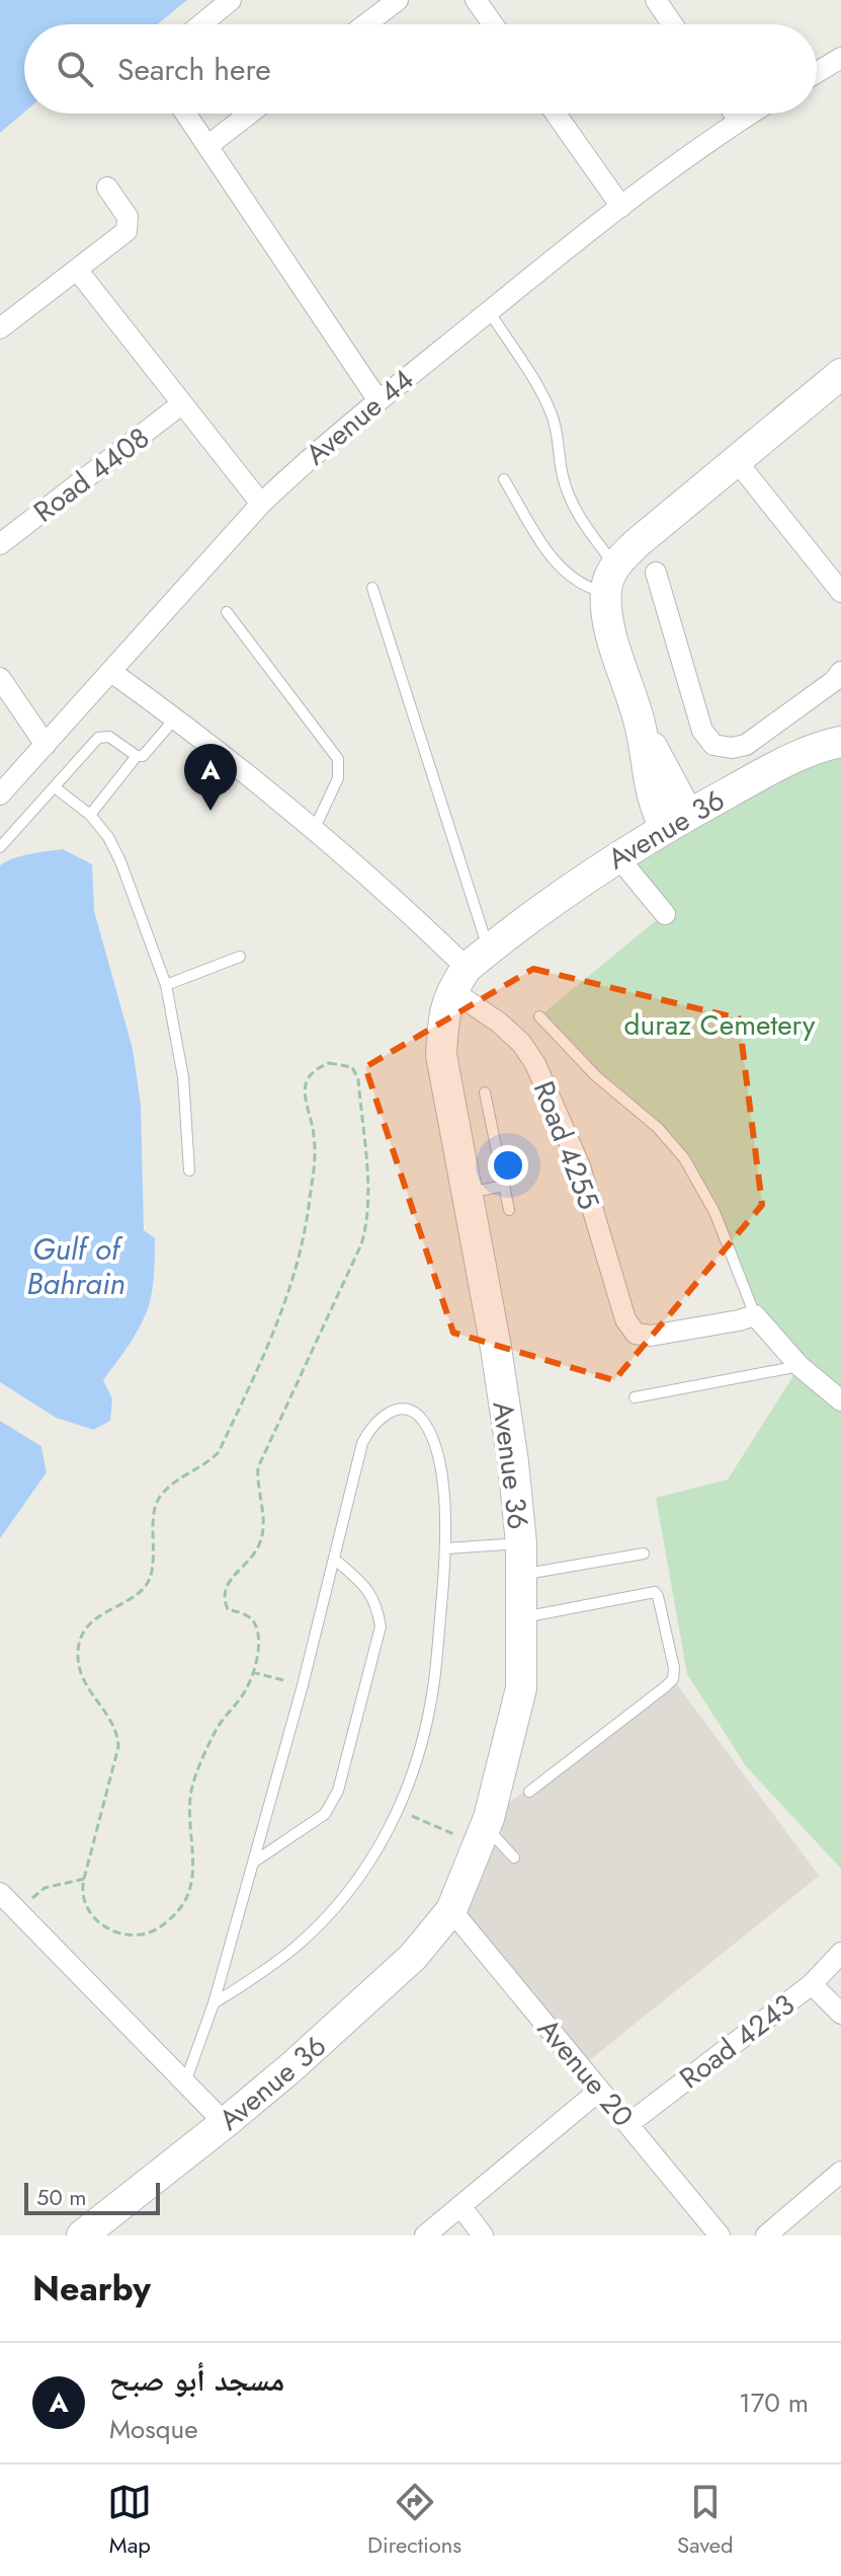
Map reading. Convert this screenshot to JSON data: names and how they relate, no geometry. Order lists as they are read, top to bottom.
{
  "streets": {
    "street": [
      "Avenue 44",
      "Road 4408",
      "Avenue 36",
      "Road 4255",
      "Road 4243",
      "Avenue 20"
    ]
  },
  "crossings": [
    ["Avenue 44", "Road 4255"],
    ["Avenue 36", "Road 4255"],
    ["Avenue 36", "Avenue 20"],
    ["Road 4243", "Avenue 20"]
  ],
  "water": ["Gulf of Bahrain"],
  "parks": ["duraz Cemetery"],
  "scale_bar": "50 m",
  "page": {
    "search": "Search here",
    "pins": "A",
    "scale": "50 m",
    "heading": "Nearby",
    "list": [
      {
        "mark": "A",
        "name": "مسجد أبو صبح",
        "note": "Mosque",
        "value": "170 m"
      }
    ],
    "nav": ["Map", "Directions", "Saved"]
  }
}
